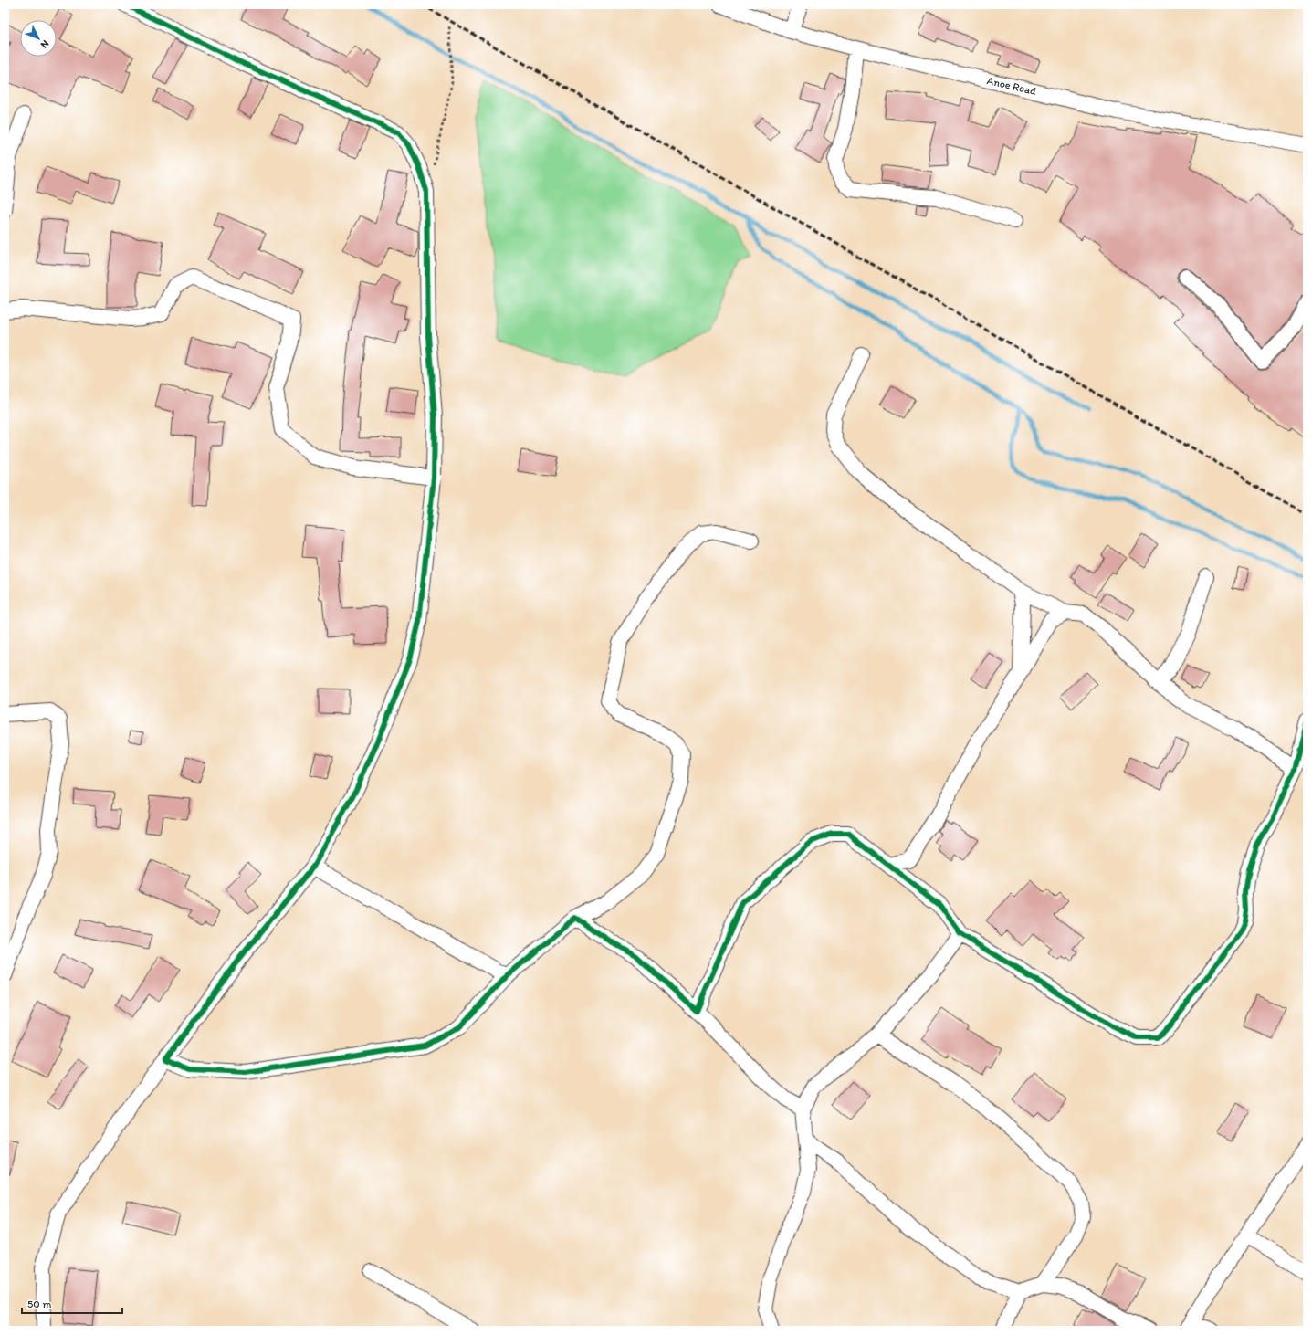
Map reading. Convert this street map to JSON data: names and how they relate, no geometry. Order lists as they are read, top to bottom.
{
  "streets": {
    "street": ["Anoe Road"]
  },
  "scale_bar": "50 m",
  "north": "bottom right"
}
